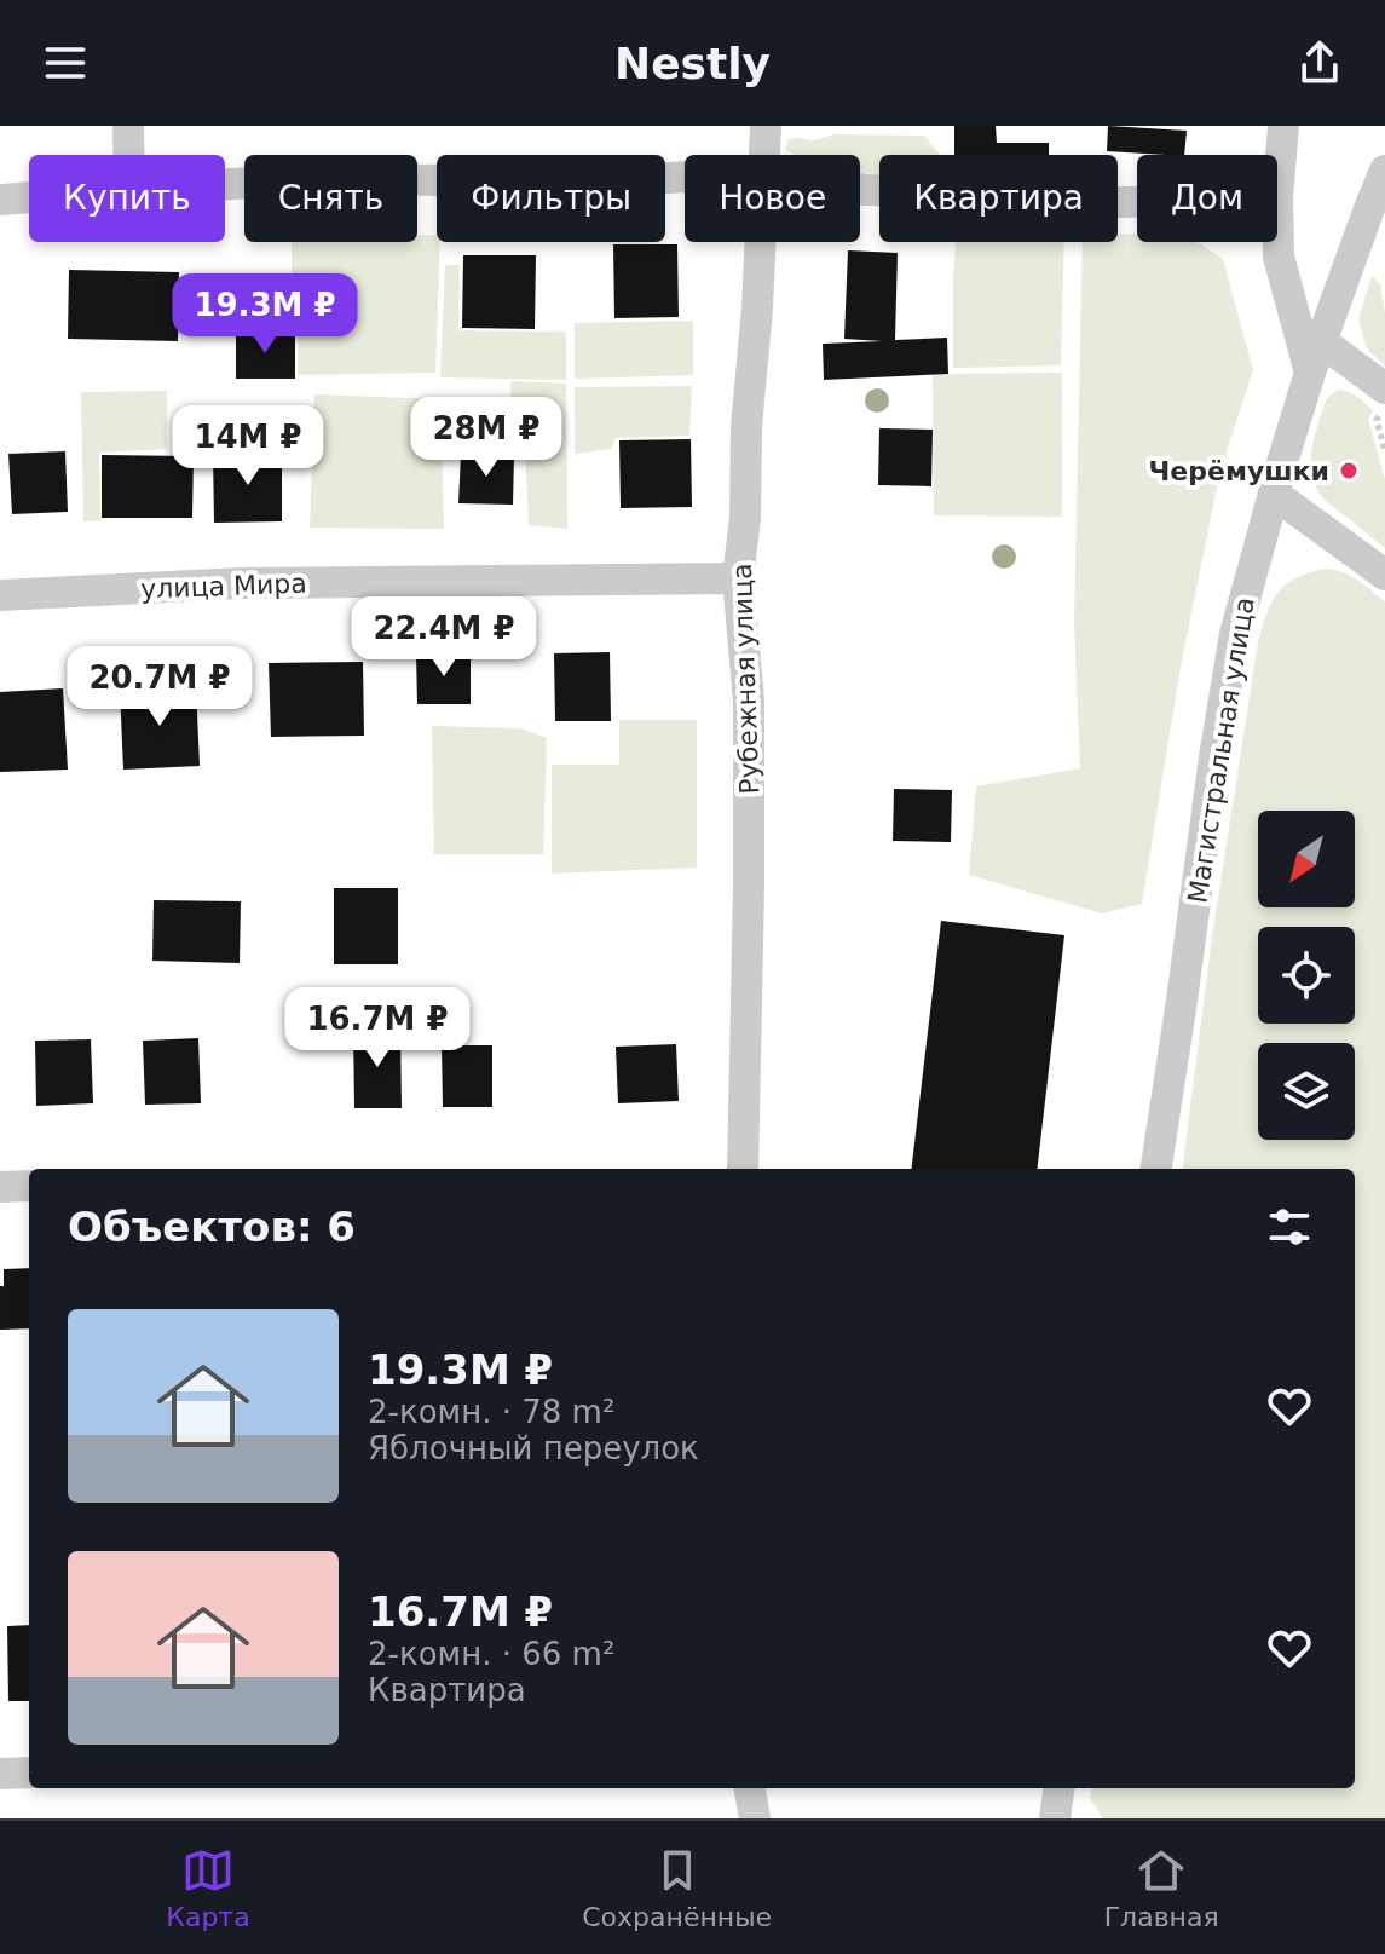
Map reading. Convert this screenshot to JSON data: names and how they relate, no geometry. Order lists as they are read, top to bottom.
{
  "streets": {
    "street": ["улица Мира", "Рубежная улица", "Магистральная улица"]
  },
  "crossings": [
    ["улица Мира", "Рубежная улица"]
  ],
  "places": ["Черёмушки"],
  "north": "bottom left",
  "page": {
    "header": "Nestly",
    "chip": [
      "Купить",
      "Снять",
      "Фильтры",
      "Новое",
      "Квартира",
      "Дом"
    ],
    "price": [
      "19.3M ₽",
      "28M ₽",
      "14M ₽",
      "22.4M ₽",
      "20.7M ₽",
      "16.7M ₽"
    ],
    "heading": "Объектов: 6",
    "list": [
      {
        "name": "19.3M ₽",
        "note": "2-комн. · 78 m² · Яблочный переулок"
      },
      {
        "name": "16.7M ₽",
        "note": "2-комн. · 66 m² · Квартира"
      }
    ],
    "tabs": ["Карта", "Сохранённые", "Главная"]
  }
}
